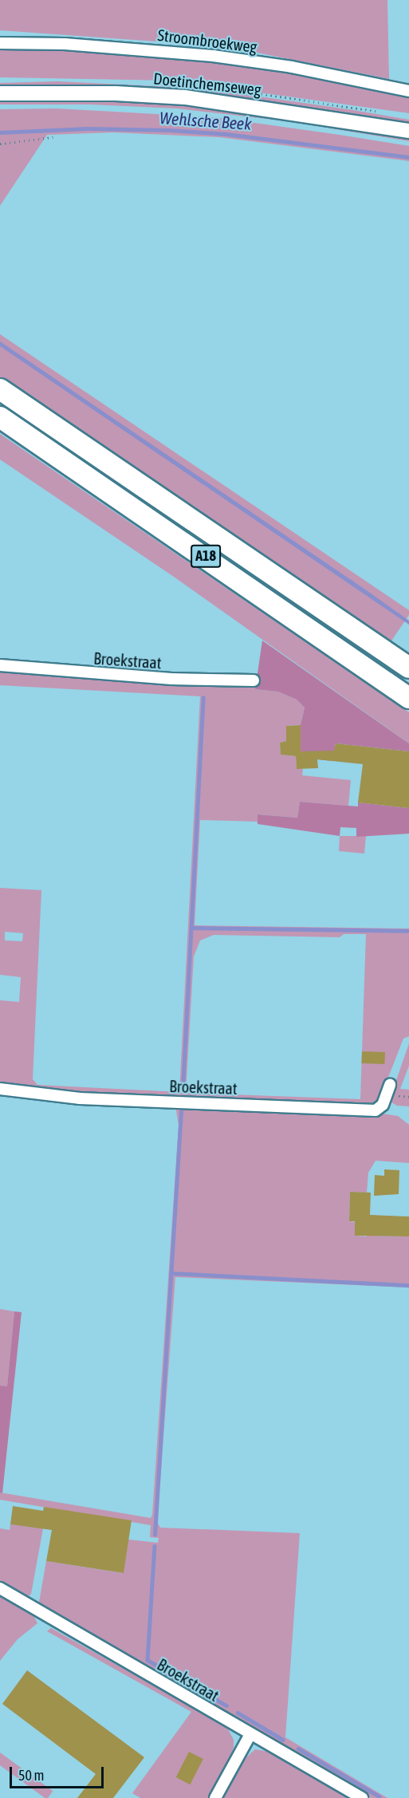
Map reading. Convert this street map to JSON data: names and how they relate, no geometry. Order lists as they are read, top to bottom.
{
  "streets": {
    "highway": ["A18"],
    "street": ["Stroombroekweg", "Doetinchemseweg", "Broekstraat"]
  },
  "water": ["Wehlsche Beek"],
  "scale_bar": "50 m"
}
